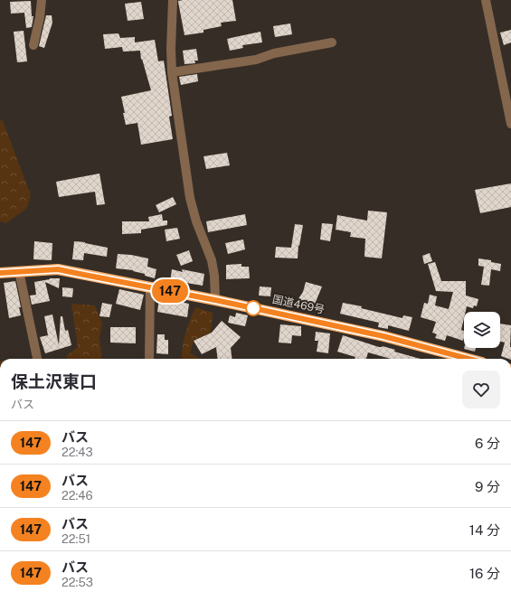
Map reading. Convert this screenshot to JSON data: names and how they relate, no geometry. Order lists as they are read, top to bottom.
{
  "streets": {
    "highway": ["国道469号"]
  },
  "lines": ["bus line 147"],
  "page": {
    "on_map": "147",
    "heading": ["保土沢東口", "バス"],
    "list": [
      {
        "mark": "147",
        "name": "バス",
        "note": "22:43",
        "value": "6 分"
      },
      {
        "mark": "147",
        "name": "バス",
        "note": "22:46",
        "value": "9 分"
      },
      {
        "mark": "147",
        "name": "バス",
        "note": "22:51",
        "value": "14 分"
      },
      {
        "mark": "147",
        "name": "バス",
        "note": "22:53",
        "value": "16 分"
      }
    ]
  }
}
